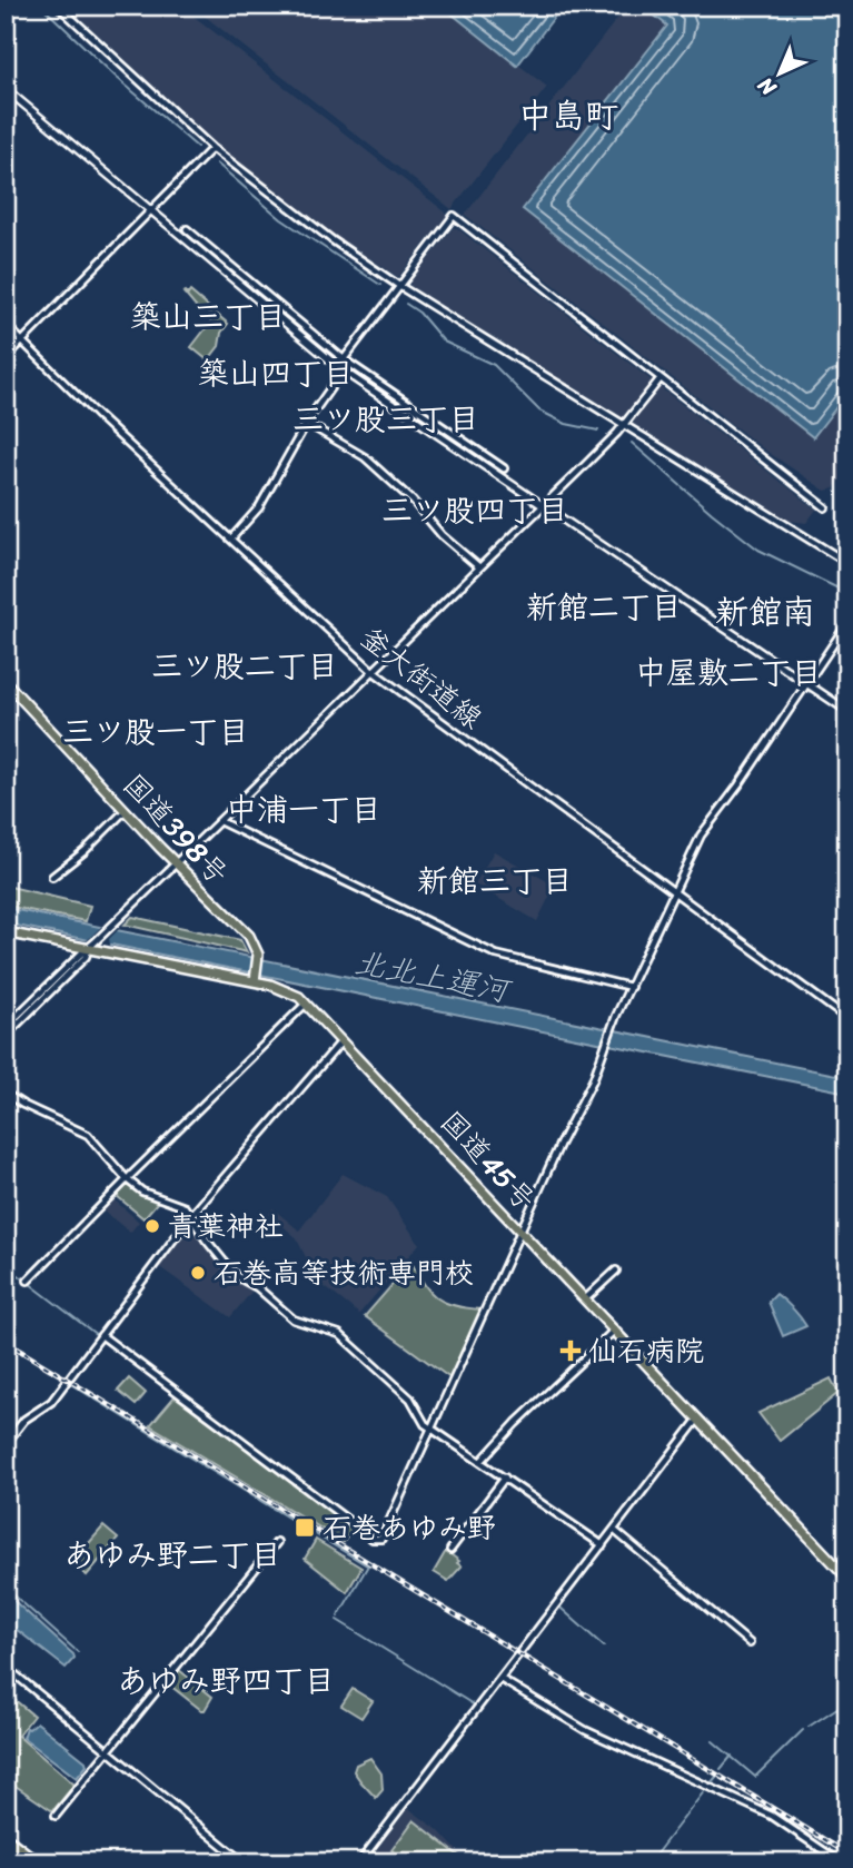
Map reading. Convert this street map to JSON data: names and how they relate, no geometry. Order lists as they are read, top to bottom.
{
  "streets": {
    "highway": ["国道398号", "国道45号"],
    "street": ["釜大街道線"]
  },
  "crossings": [
    ["国道398号", "国道45号"]
  ],
  "districts": [
    "中島町",
    "築山三丁目",
    "築山四丁目",
    "三ツ股三丁目",
    "三ツ股四丁目",
    "新館二丁目",
    "新館南",
    "三ツ股二丁目",
    "中屋敷二丁目",
    "三ツ股一丁目",
    "中浦一丁目",
    "新館三丁目",
    "あゆみ野二丁目",
    "あゆみ野四丁目"
  ],
  "water": ["北北上運河"],
  "places": {
    "other": ["青葉神社", "石巻高等技術専門校"],
    "health": ["仙石病院"],
    "transit": ["石巻あゆみ野"]
  },
  "north": "bottom left"
}
